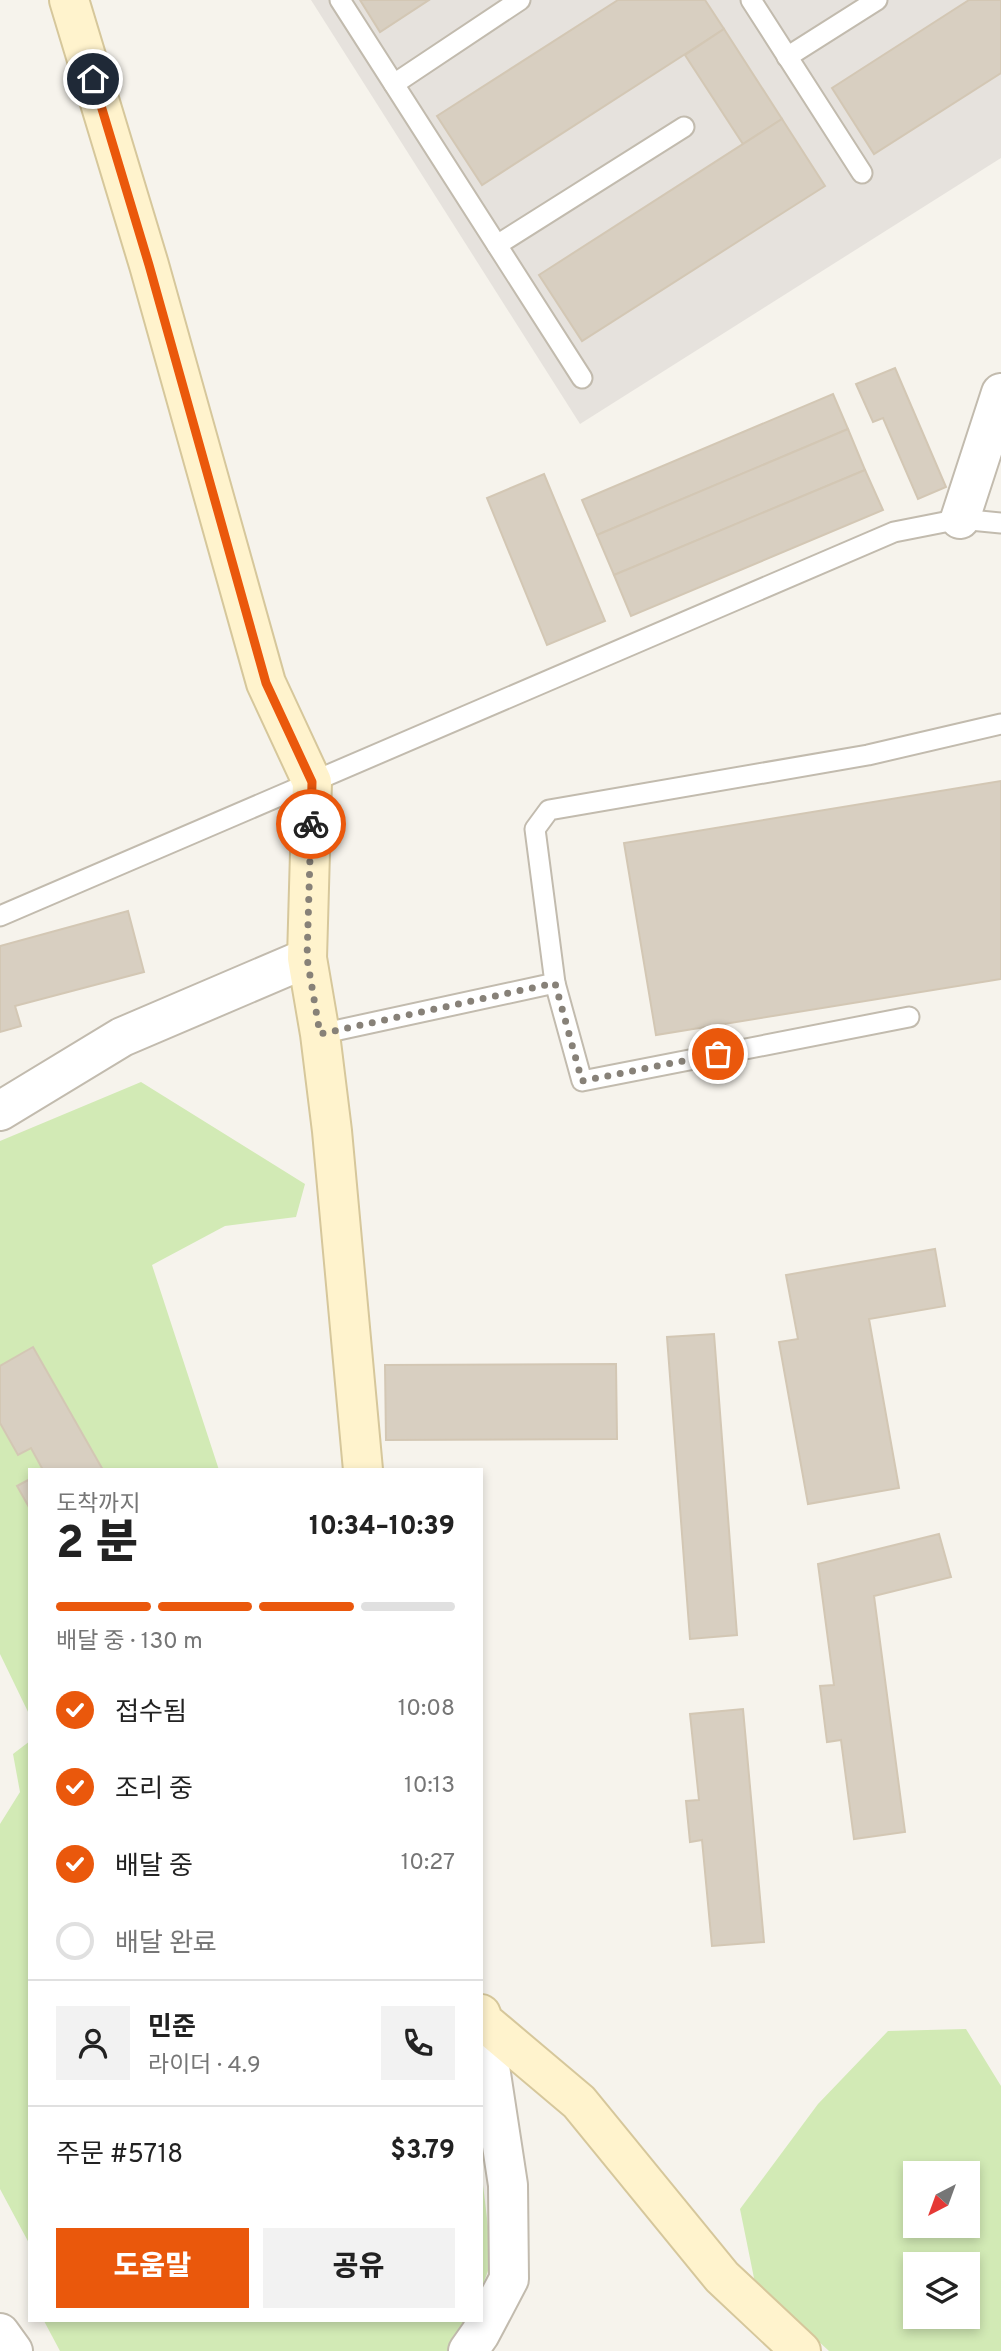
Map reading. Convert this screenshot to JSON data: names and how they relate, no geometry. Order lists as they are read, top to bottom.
{
  "north": "bottom left",
  "page": {
    "heading": ["2 분", "도착까지", "10:34–10:39"],
    "panel": [
      "민준",
      "라이더 · 4.9",
      "주문 #5718",
      "$3.79"
    ],
    "bar": "배달 중 · 130 m",
    "list": [
      ["접수됨", "10:08"],
      ["조리 중", "10:13"],
      ["배달 중", "10:27"],
      "배달 완료"
    ],
    "buttons": ["도움말", "공유"]
  }
}
